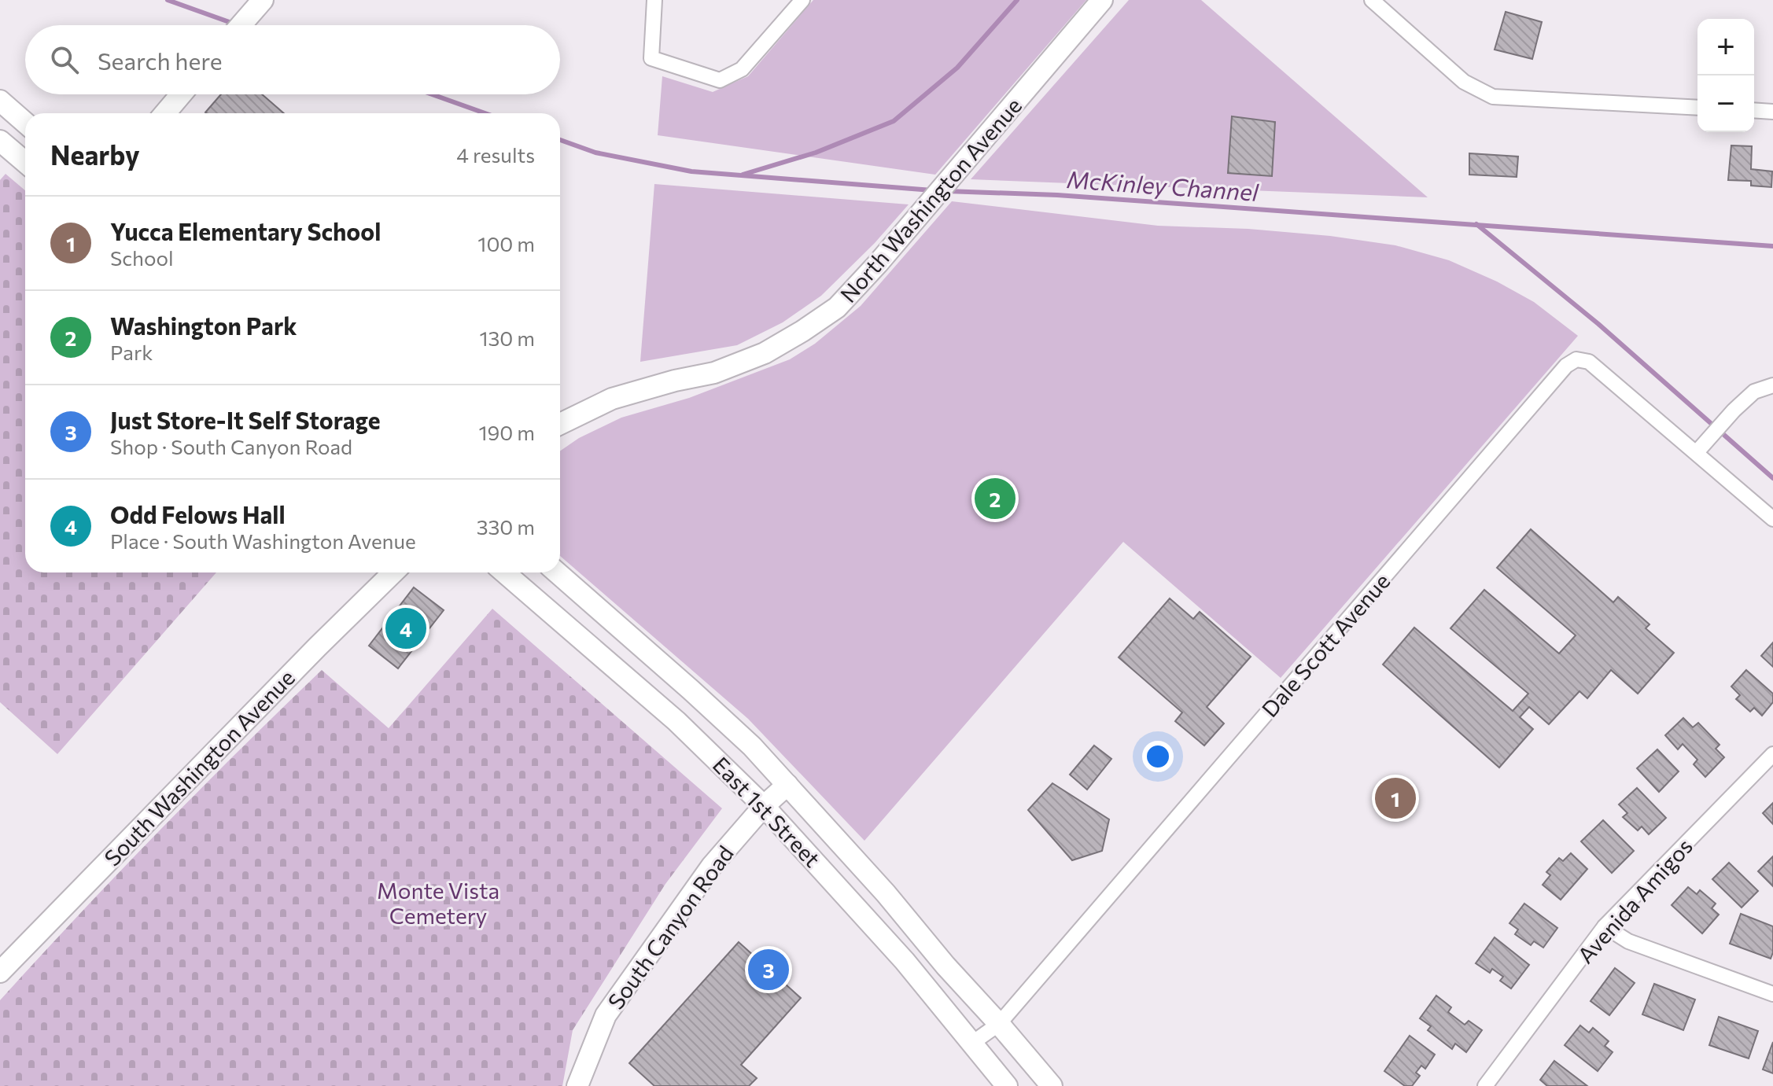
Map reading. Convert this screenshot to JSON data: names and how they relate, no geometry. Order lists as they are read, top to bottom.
{
  "streets": {
    "main road": [
      "North Washington Avenue",
      "South Washington Avenue",
      "East 1st Street",
      "South Canyon Road"
    ],
    "street": ["Dale Scott Avenue", "Avenida Amigos"]
  },
  "crossings": [
    ["Dale Scott Avenue", "East 1st Street"],
    ["East 1st Street", "South Canyon Road"]
  ],
  "water": ["McKinley Channel"],
  "parks": ["Monte Vista Cemetery"],
  "page": {
    "map_buttons": ["+", "−"],
    "search": "Search here",
    "heading": ["Nearby", "4 results"],
    "list": [
      {
        "mark": "1",
        "name": "Yucca Elementary School",
        "note": "School",
        "value": "100 m"
      },
      {
        "mark": "2",
        "name": "Washington Park",
        "note": "Park",
        "value": "130 m"
      },
      {
        "mark": "3",
        "name": "Just Store-It Self Storage",
        "note": "Shop · South Canyon Road",
        "value": "190 m"
      },
      {
        "mark": "4",
        "name": "Odd Felows Hall",
        "note": "Place · South Washington Avenue",
        "value": "330 m"
      }
    ],
    "pins": [
      "2",
      "4",
      "1",
      "3"
    ]
  }
}
